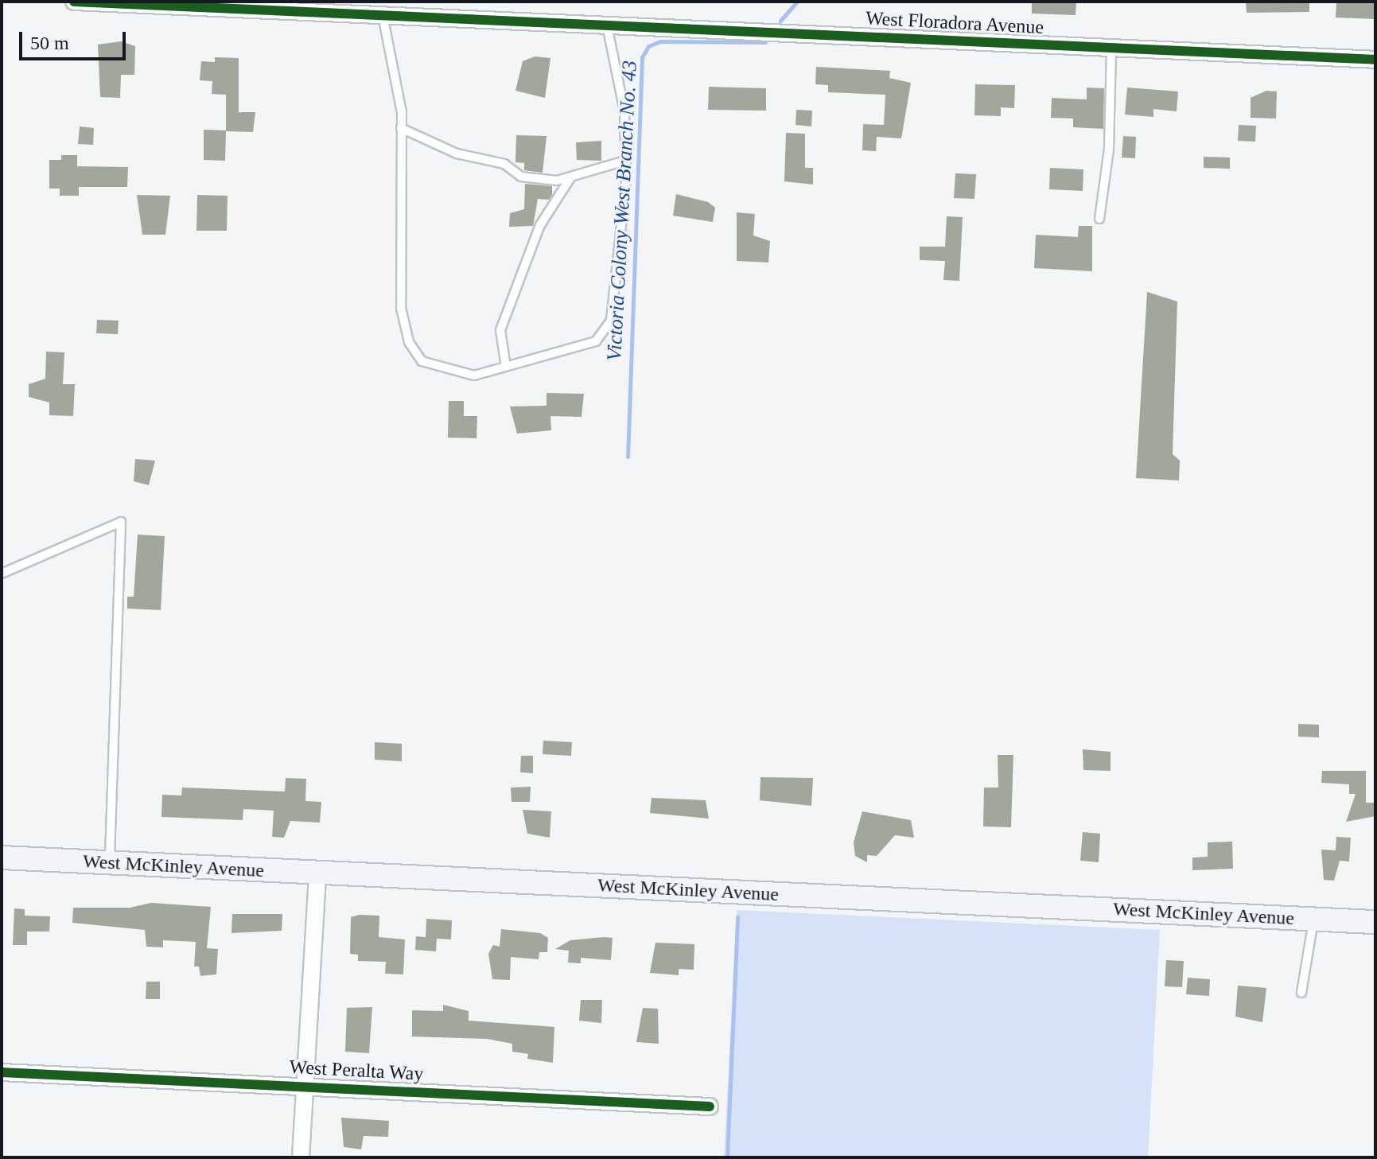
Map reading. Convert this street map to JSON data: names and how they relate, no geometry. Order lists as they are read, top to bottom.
{
  "streets": {
    "main road": ["West McKinley Avenue"],
    "street": ["West Floradora Avenue", "West Peralta Way"]
  },
  "water": ["Victoria Colony West Branch No. 43"],
  "scale_bar": "50 m"
}
